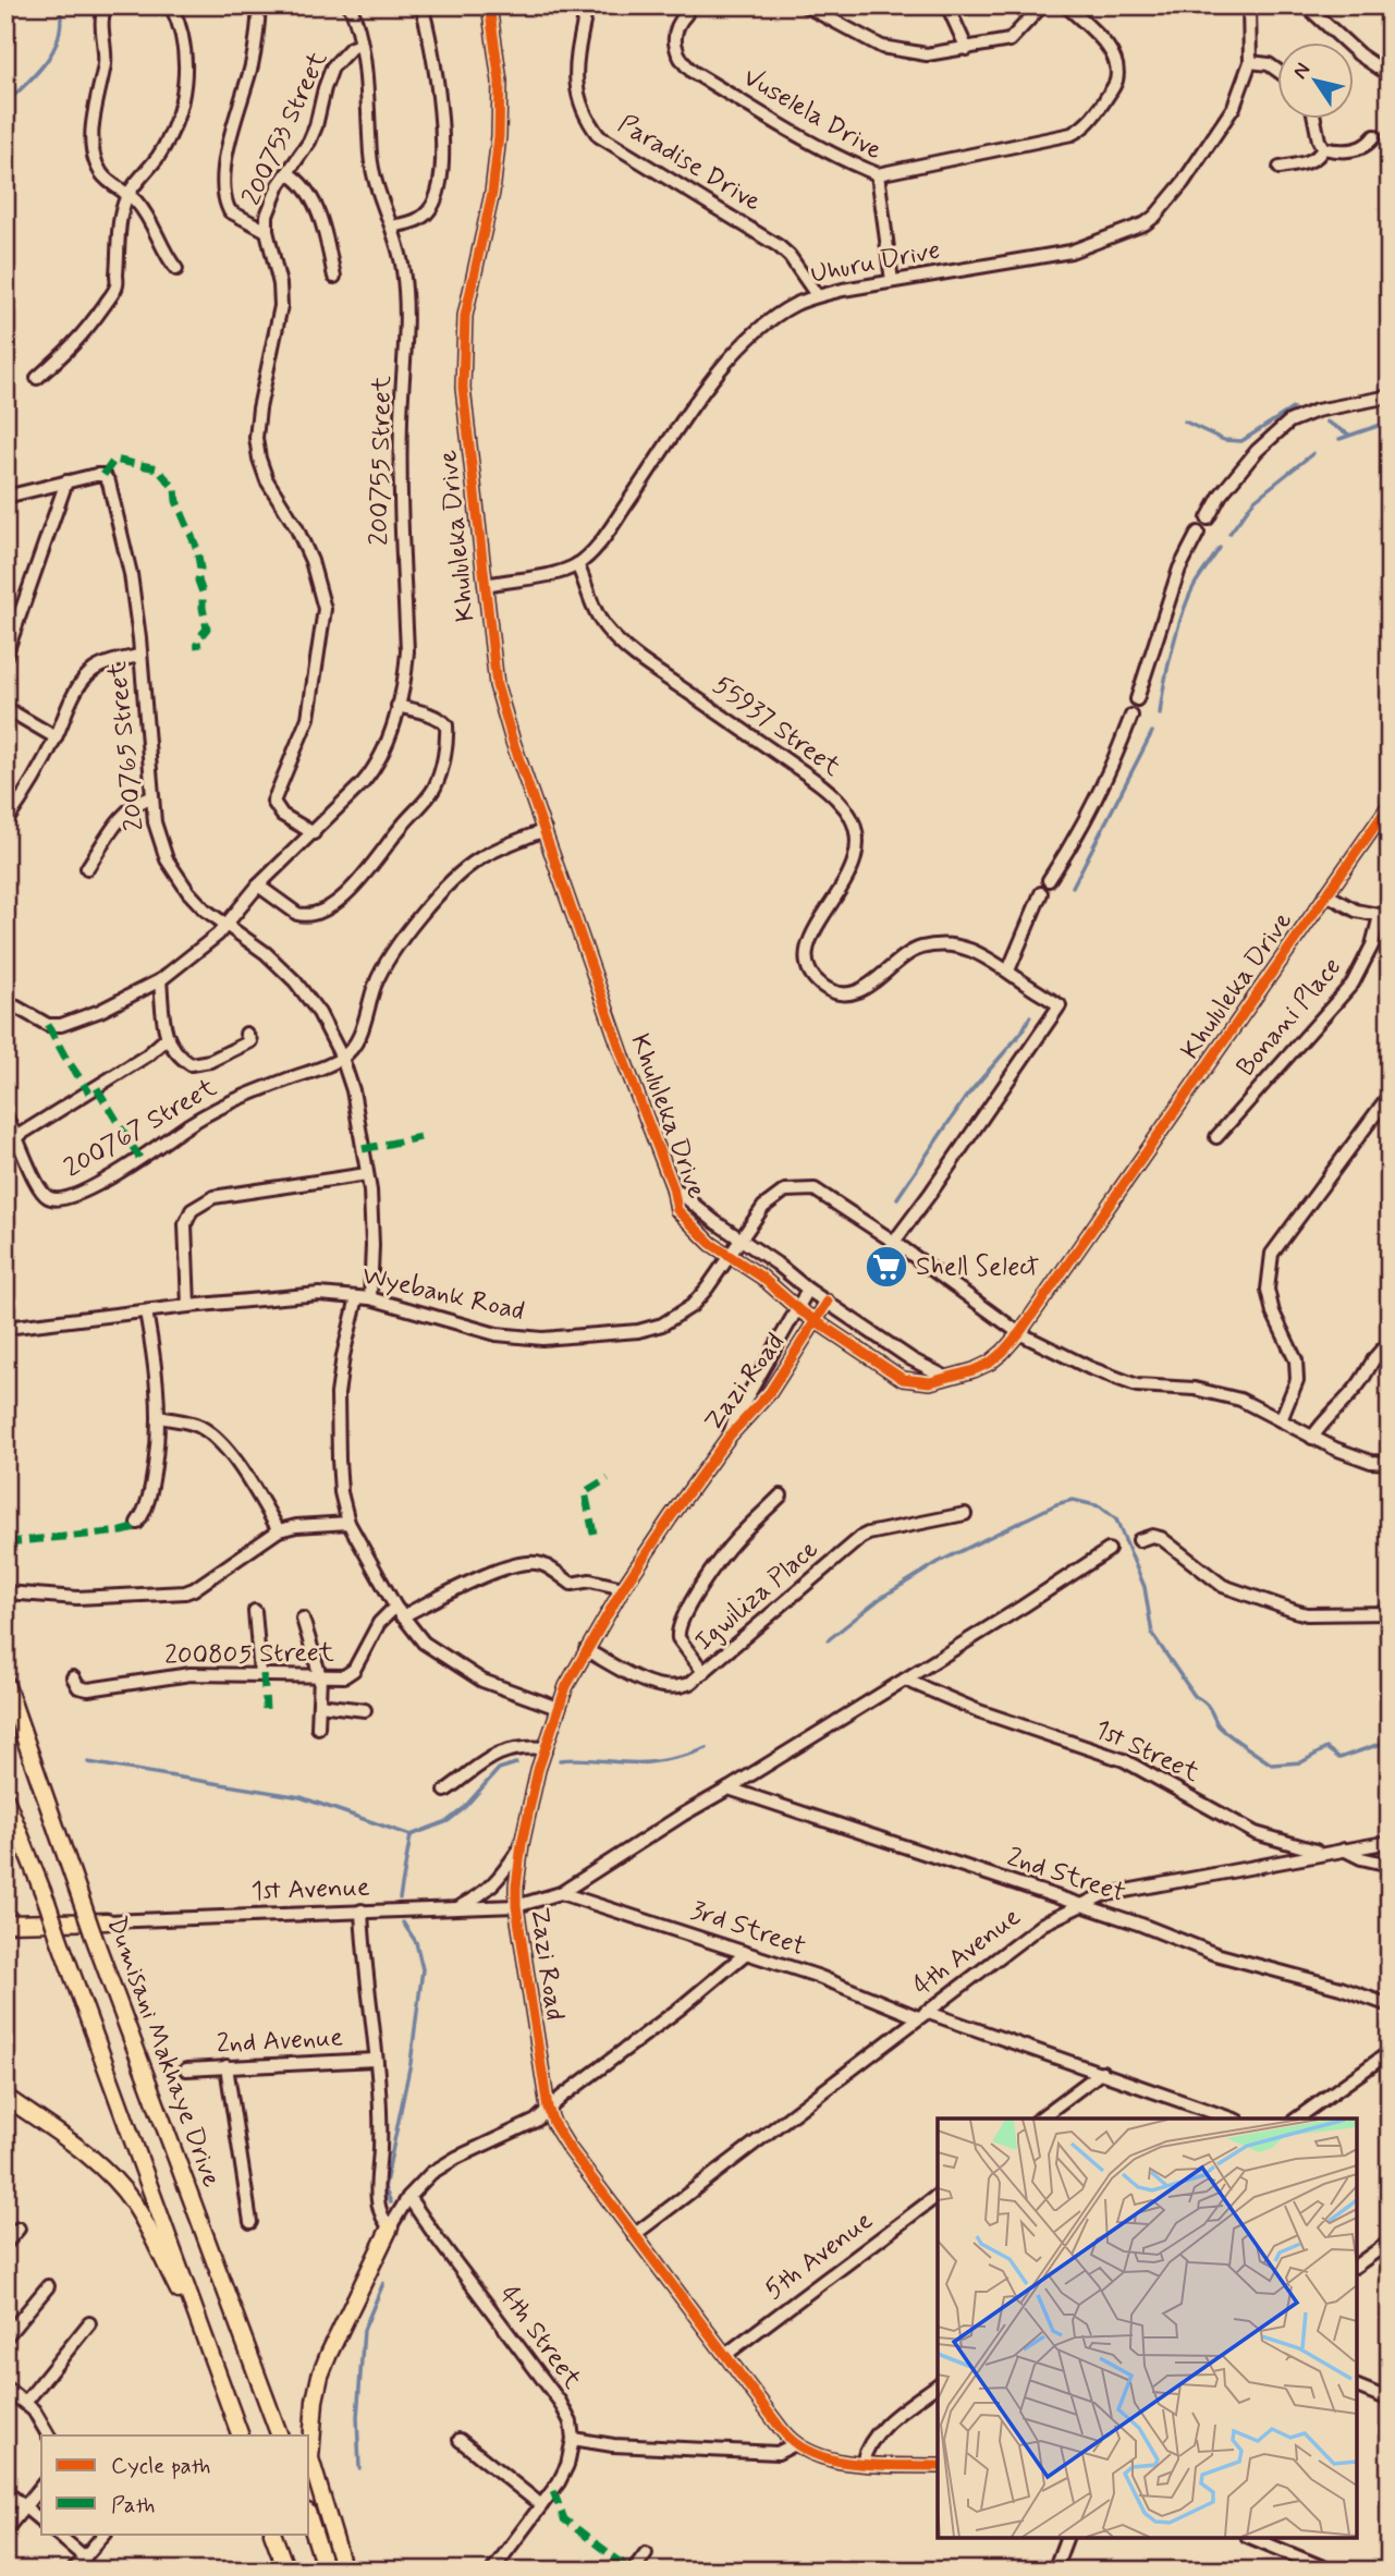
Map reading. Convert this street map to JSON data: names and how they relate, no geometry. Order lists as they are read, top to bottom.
{
  "streets": {
    "main road": ["Dumisani Makhaye Drive"],
    "street": [
      "Vuselela Drive",
      "200753 Street",
      "Paradise Drive",
      "Uhuru Drive",
      "200755 Street",
      "Khululeka Drive",
      "55937 Street",
      "200765 Street",
      "Bonani Place",
      "200767 Street",
      "Wyebank Road",
      "Zazi Road",
      "Igwiliza Place",
      "200805 Street",
      "1st Street",
      "2nd Street",
      "1st Avenue",
      "3rd Street",
      "4th Avenue",
      "2nd Avenue",
      "5th Avenue",
      "4th Street"
    ]
  },
  "crossings": [
    ["Vuselela Drive", "Uhuru Drive"],
    ["200753 Street", "200755 Street"],
    ["Paradise Drive", "Uhuru Drive"],
    ["Uhuru Drive", "Khululeka Drive"],
    ["Uhuru Drive", "55937 Street"],
    ["200755 Street", "200765 Street"],
    ["Khululeka Drive", "Wyebank Road"],
    ["Khululeka Drive", "Zazi Road"],
    ["55937 Street", "Wyebank Road"],
    ["200765 Street", "200767 Street"],
    ["200765 Street", "Wyebank Road"],
    ["Zazi Road", "Igwiliza Place"],
    ["Zazi Road", "1st Avenue"],
    ["Zazi Road", "4th Avenue"],
    ["Zazi Road", "5th Avenue"],
    ["1st Street", "4th Avenue"],
    ["2nd Street", "4th Avenue"],
    ["3rd Street", "4th Avenue"]
  ],
  "places": {
    "supermarket": ["Shell Select"]
  },
  "legend": ["Cycle path", "Path"],
  "north": "top left"
}
